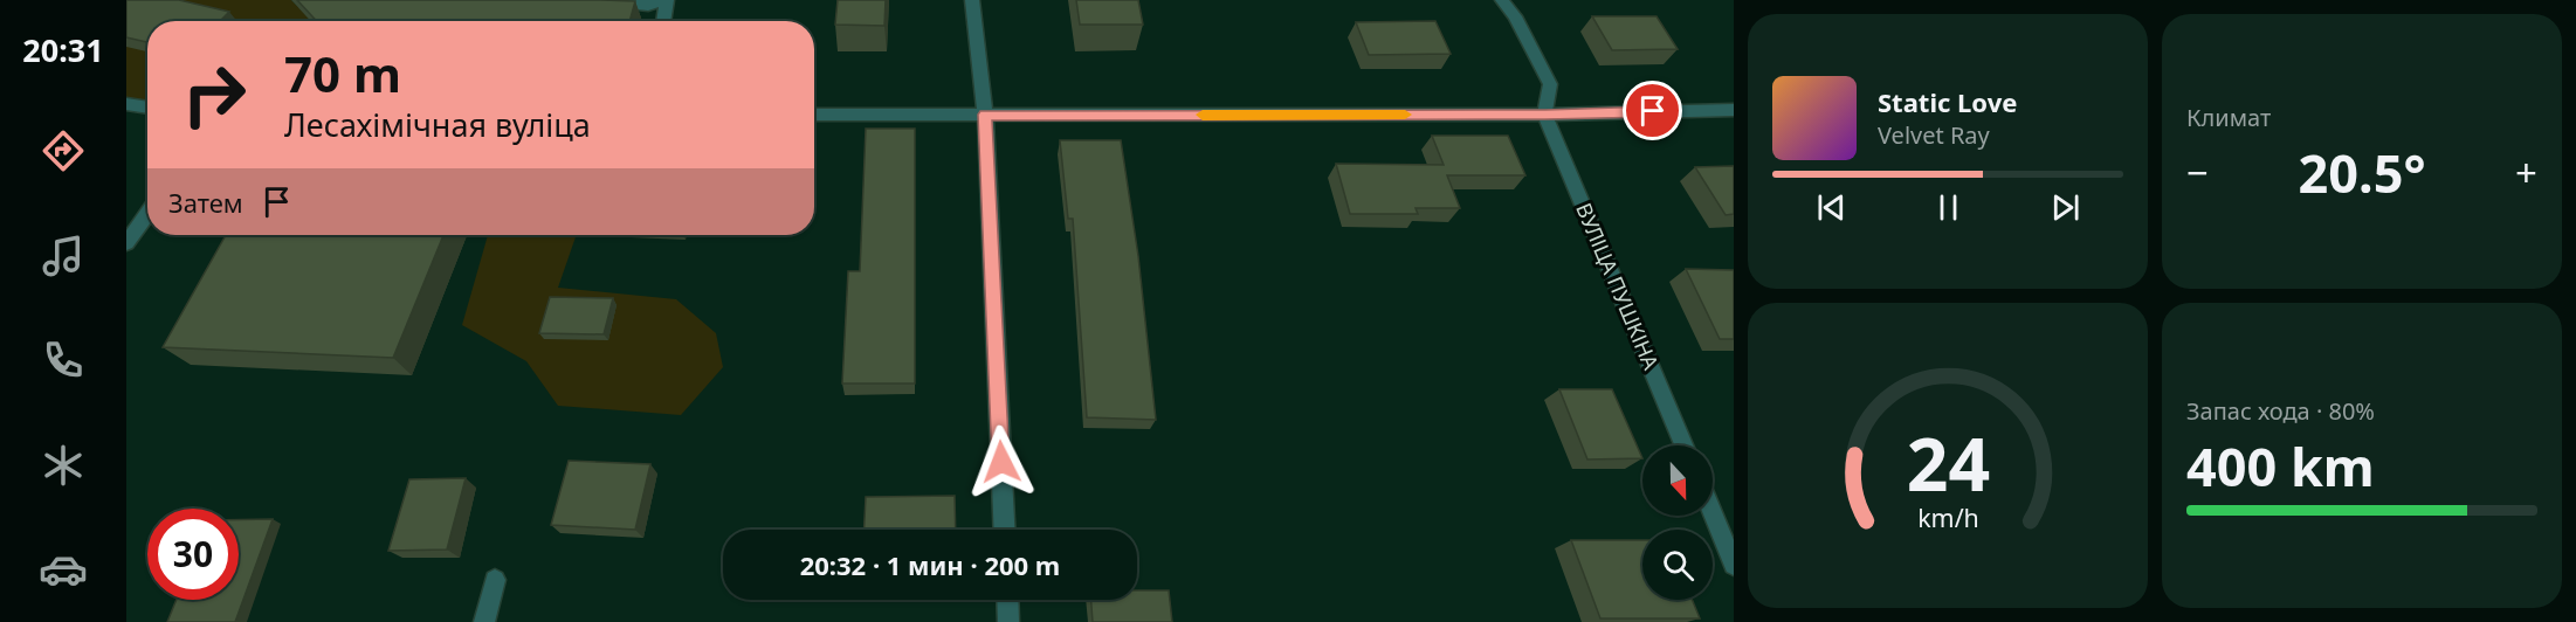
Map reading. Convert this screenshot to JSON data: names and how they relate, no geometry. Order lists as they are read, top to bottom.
{
  "streets": {
    "street": ["ВУЛІЦА ПУШКІНА"]
  },
  "north": "bottom",
  "page": {
    "tabs": "20:31",
    "tile": [
      "Климат",
      ["Запас хода · 80%", "400 km"]
    ],
    "turn": ["70 m", "Лесахімічная вуліца"],
    "song": ["Static Love", "Velvet Ray"],
    "heat": ["−", "20.5°", "+"],
    "then": "Затем",
    "limit": "30",
    "trip": "20:32 · 1 мин · 200 m",
    "gauge": ["24", "km/h"]
  }
}
